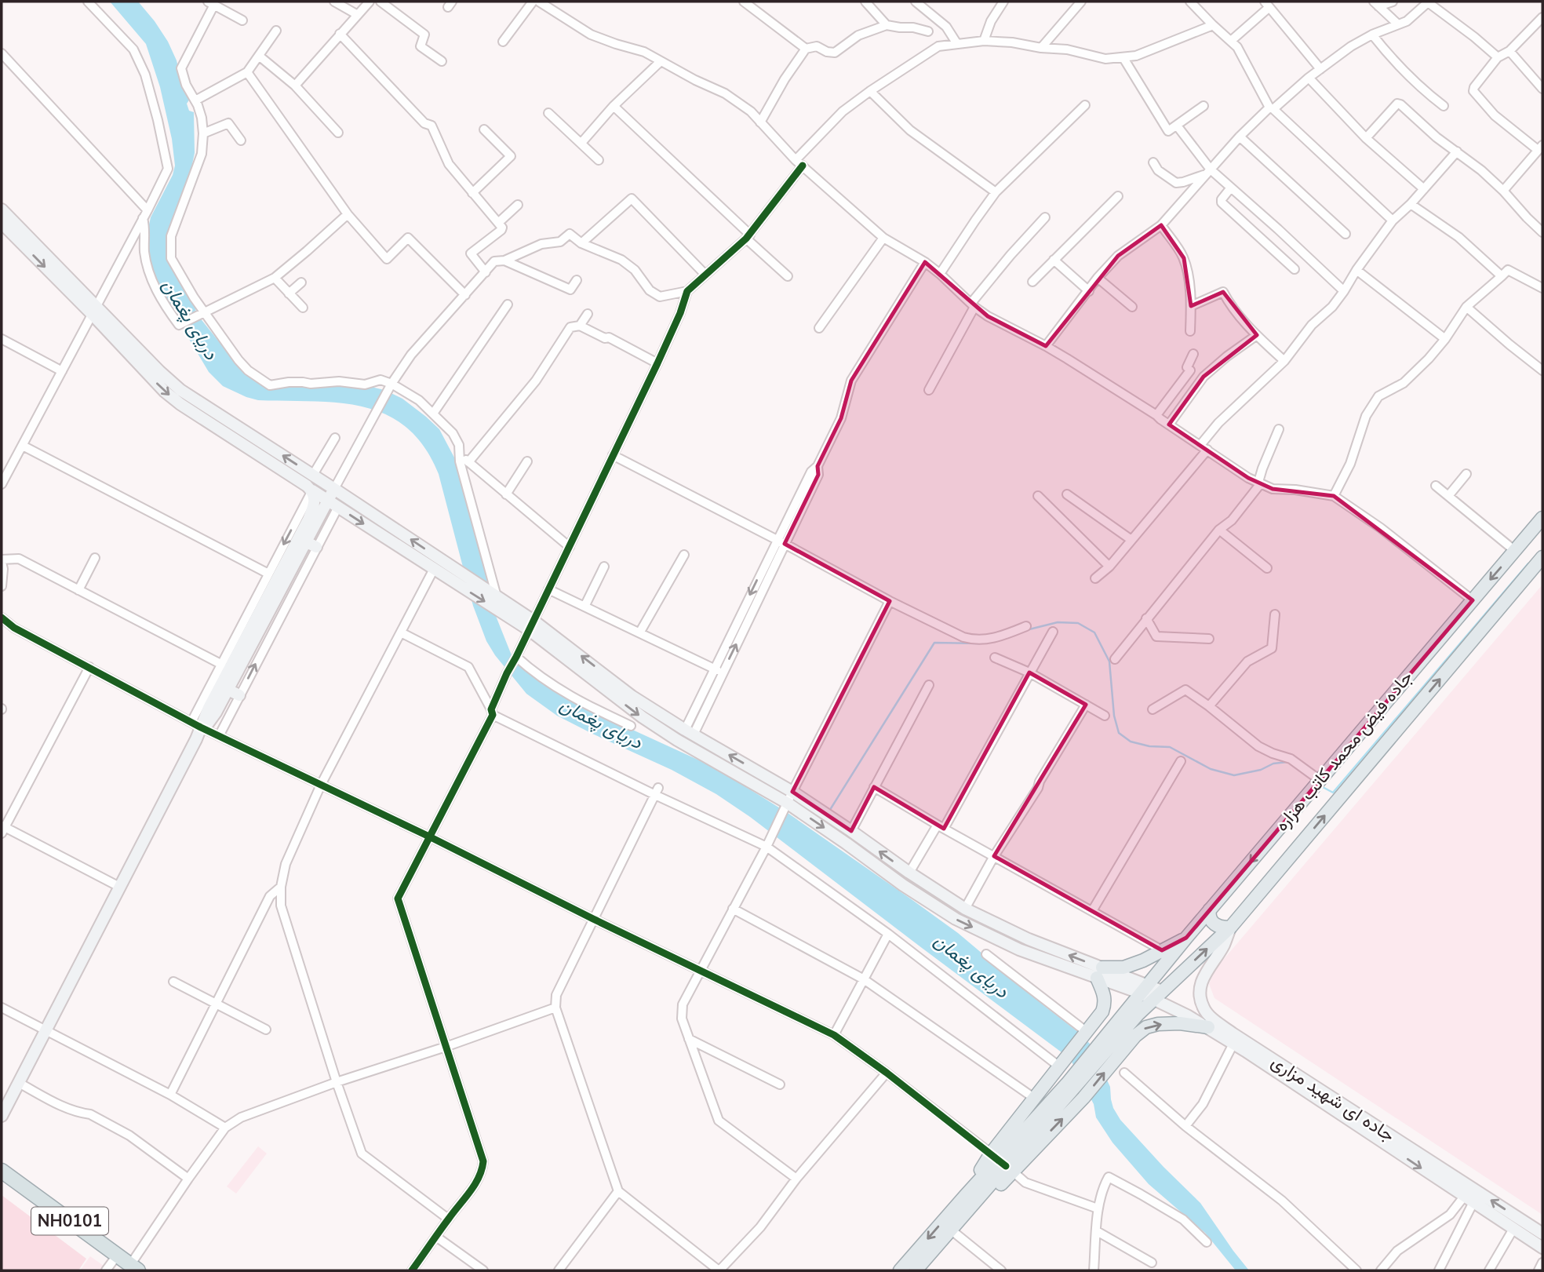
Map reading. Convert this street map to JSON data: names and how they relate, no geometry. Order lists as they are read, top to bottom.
{
  "streets": {
    "highway": ["NH0101"],
    "main road": ["جاده فیض محمد کاتب هزاره", "جاده ای شهید مزاری"]
  },
  "crossings": [
    ["جاده فیض محمد کاتب هزاره", "جاده ای شهید مزاری"]
  ],
  "water": ["دریای پغمان"]
}
